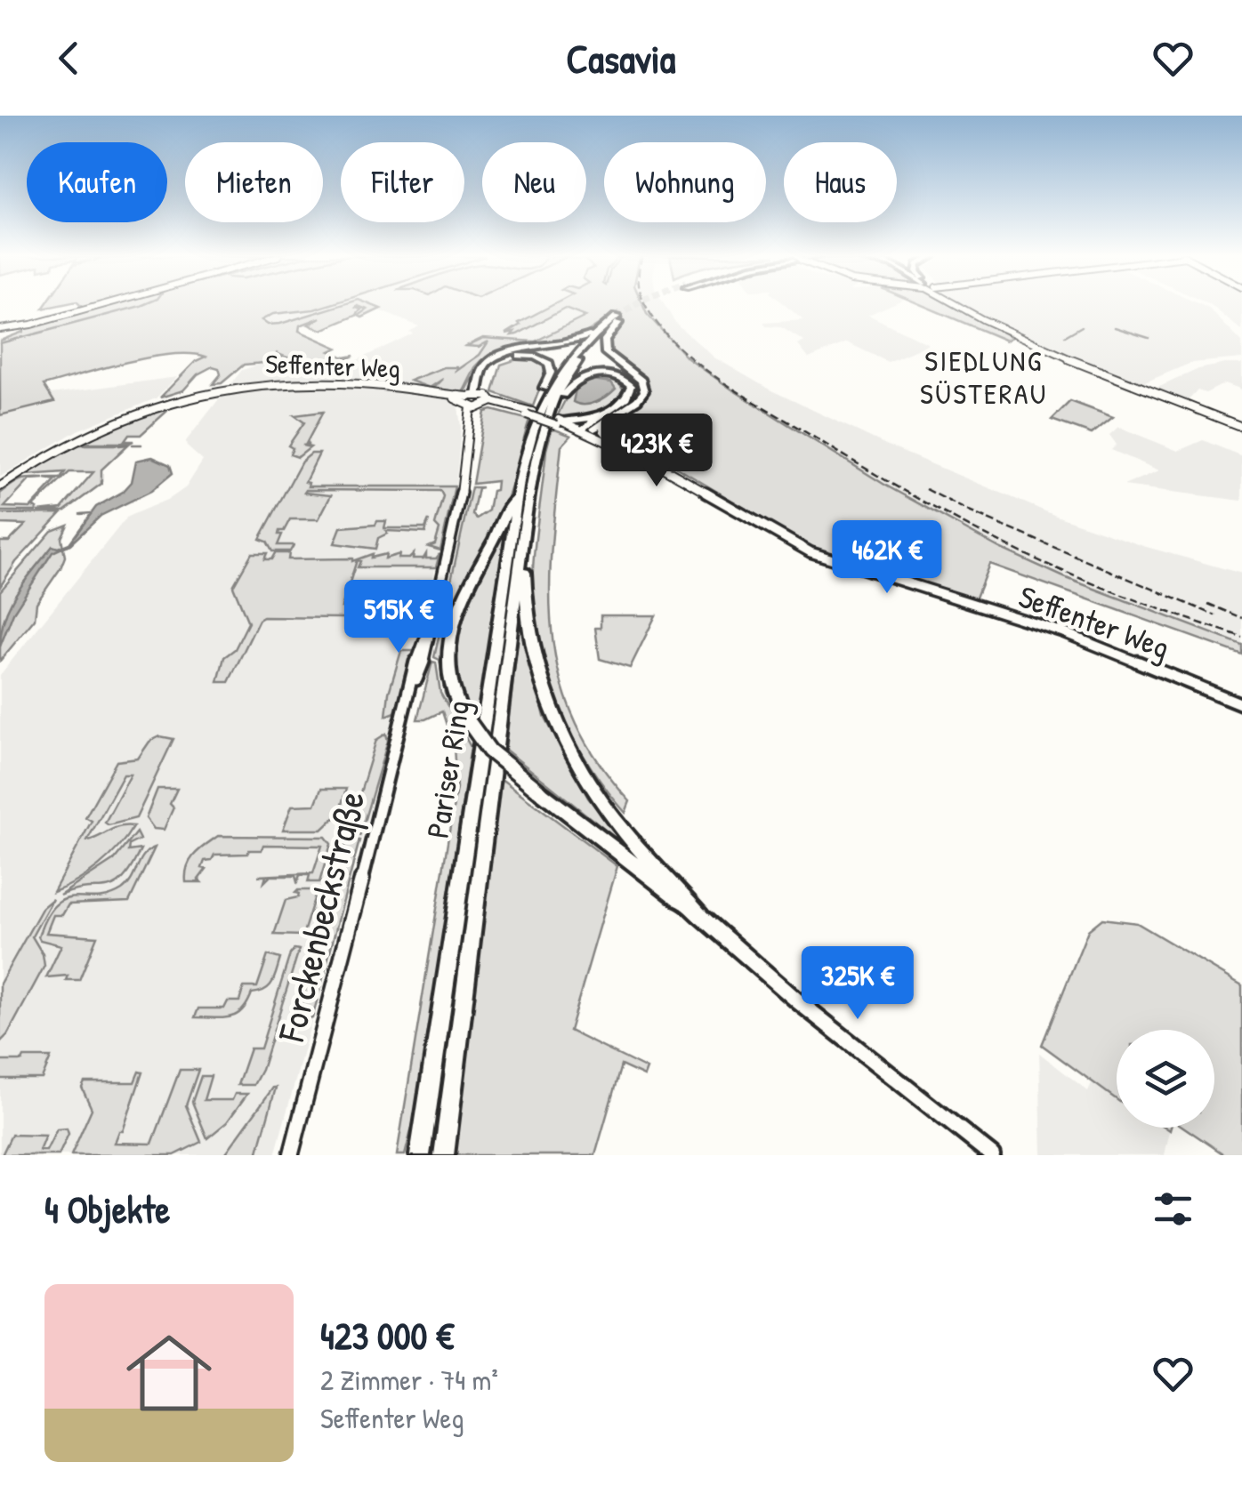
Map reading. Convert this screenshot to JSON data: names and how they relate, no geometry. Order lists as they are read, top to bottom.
{
  "streets": {
    "highway": ["Pariser Ring"],
    "street": ["Seffenter Weg", "Forckenbeckstraße"]
  },
  "crossings": [
    ["Seffenter Weg", "Forckenbeckstraße"]
  ],
  "districts": ["SIEDLUNG SÜSTERAU"],
  "page": {
    "header": "Casavia",
    "chip": [
      "Kaufen",
      "Mieten",
      "Filter",
      "Neu",
      "Wohnung",
      "Haus"
    ],
    "price": [
      "423K €",
      "462K €",
      "515K €",
      "325K €"
    ],
    "heading": "4 Objekte",
    "list": [
      {
        "name": "423 000 €",
        "note": "2 Zimmer · 74 m² · Seffenter Weg"
      }
    ]
  }
}
